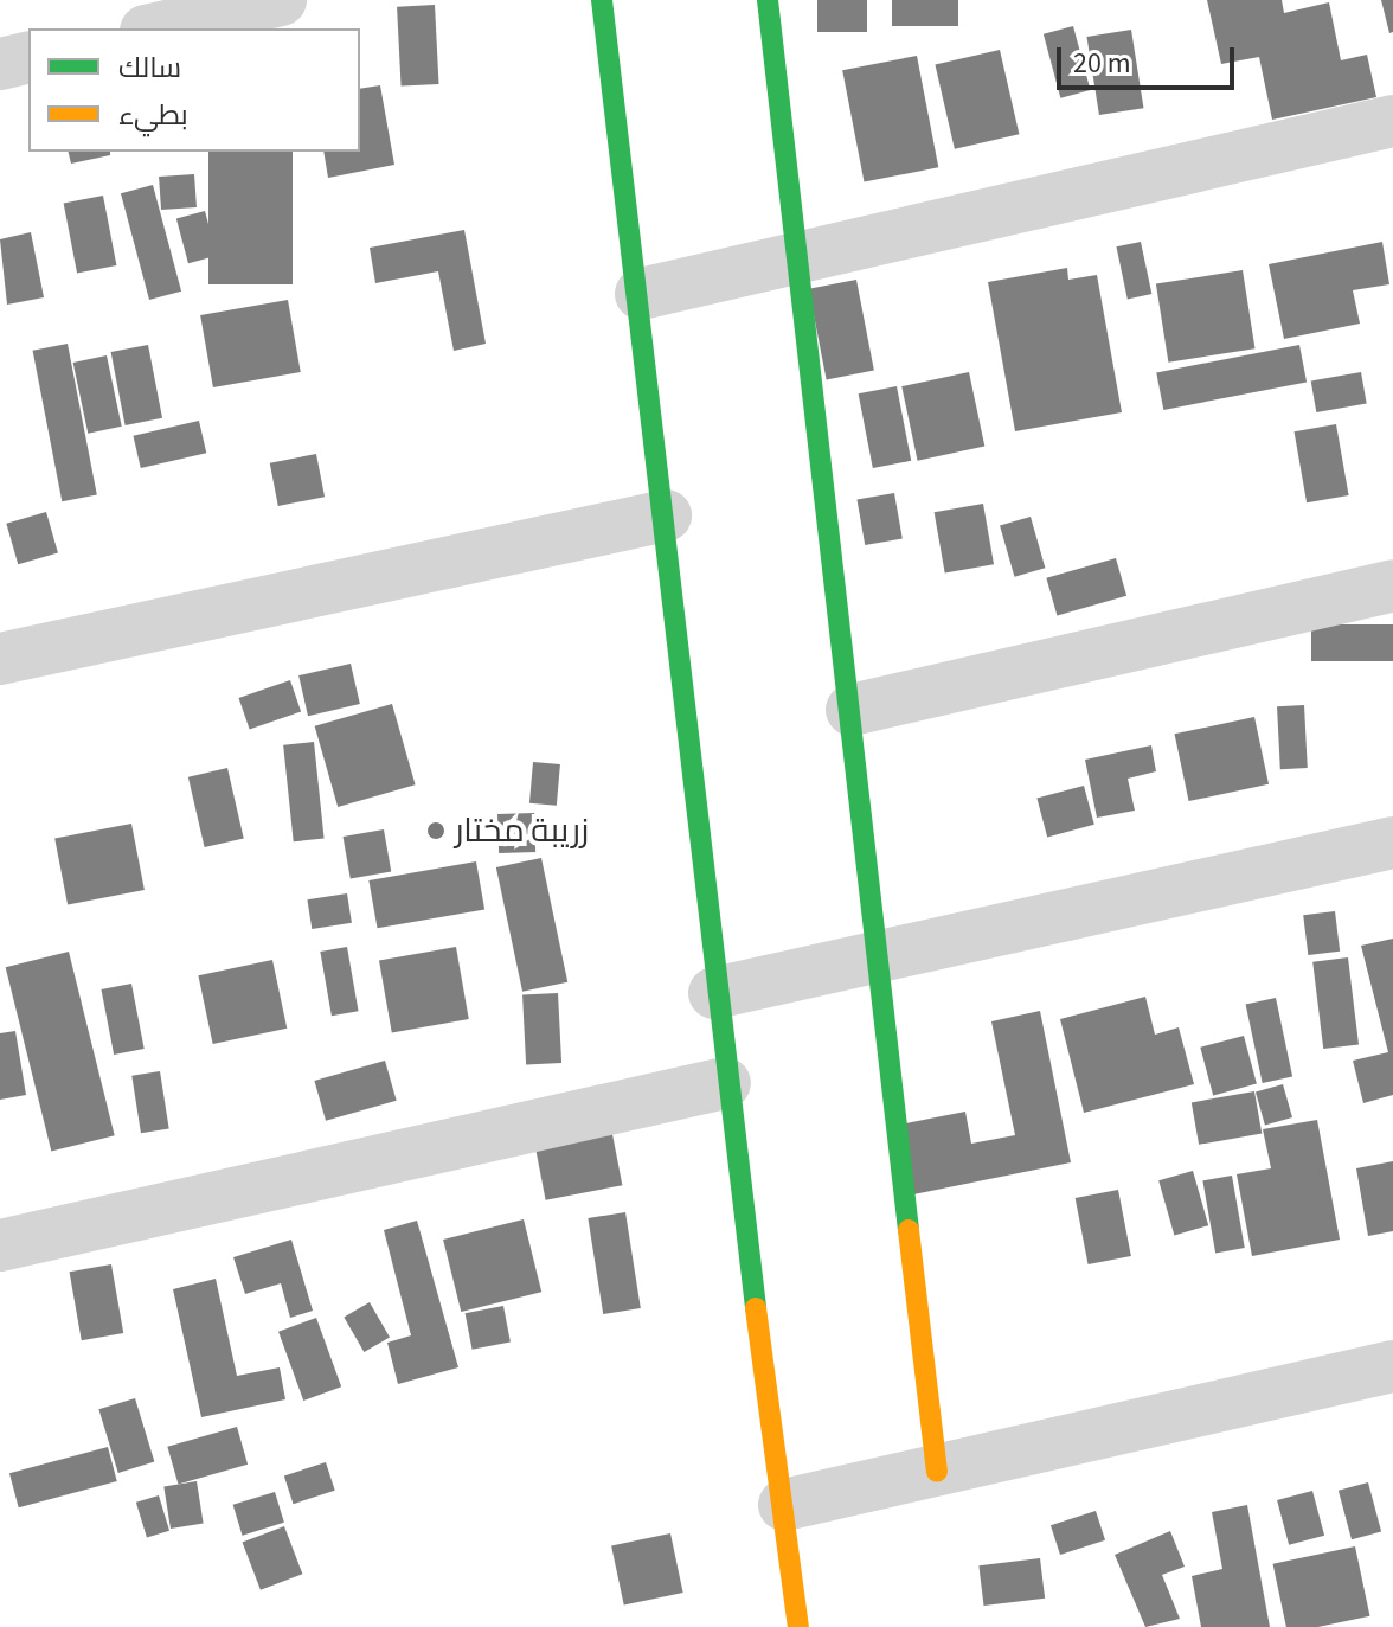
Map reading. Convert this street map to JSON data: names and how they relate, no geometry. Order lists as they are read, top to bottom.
{
  "places": ["زريبة مختار"],
  "legend": ["سالك", "بطيء"],
  "scale_bar": "20 m"
}
